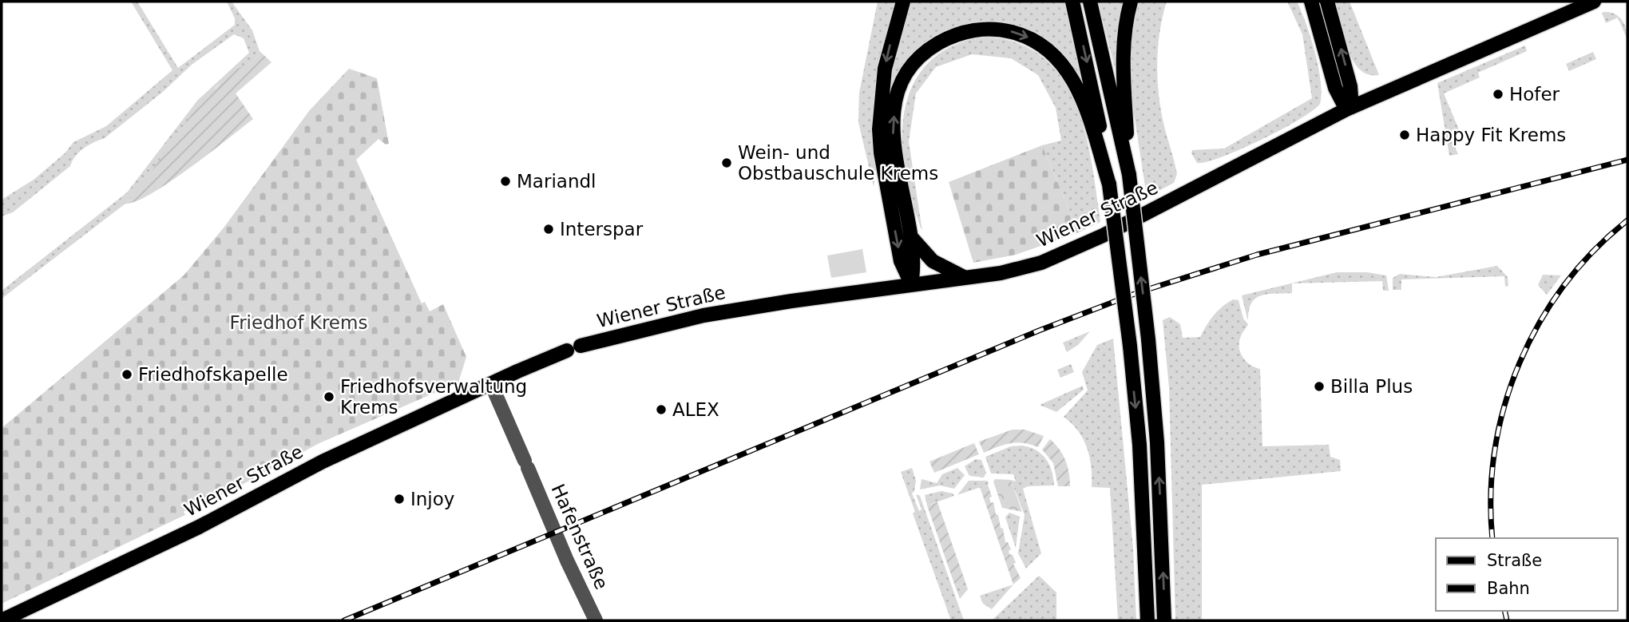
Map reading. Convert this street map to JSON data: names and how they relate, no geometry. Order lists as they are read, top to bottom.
{
  "streets": {
    "main road": ["Wiener Straße"],
    "street": ["Hafenstraße"]
  },
  "crossings": [
    ["Wiener Straße", "Hafenstraße"]
  ],
  "parks": ["Friedhof Krems"],
  "places": [
    "Hofer",
    "Happy Fit Krems",
    "Wein- und Obstbauschule Krems",
    "Mariandl",
    "Interspar",
    "Friedhofskapelle",
    "Billa Plus",
    "Friedhofsverwaltung Krems",
    "ALEX",
    "Injoy"
  ],
  "legend": ["Straße", "Bahn"]
}
